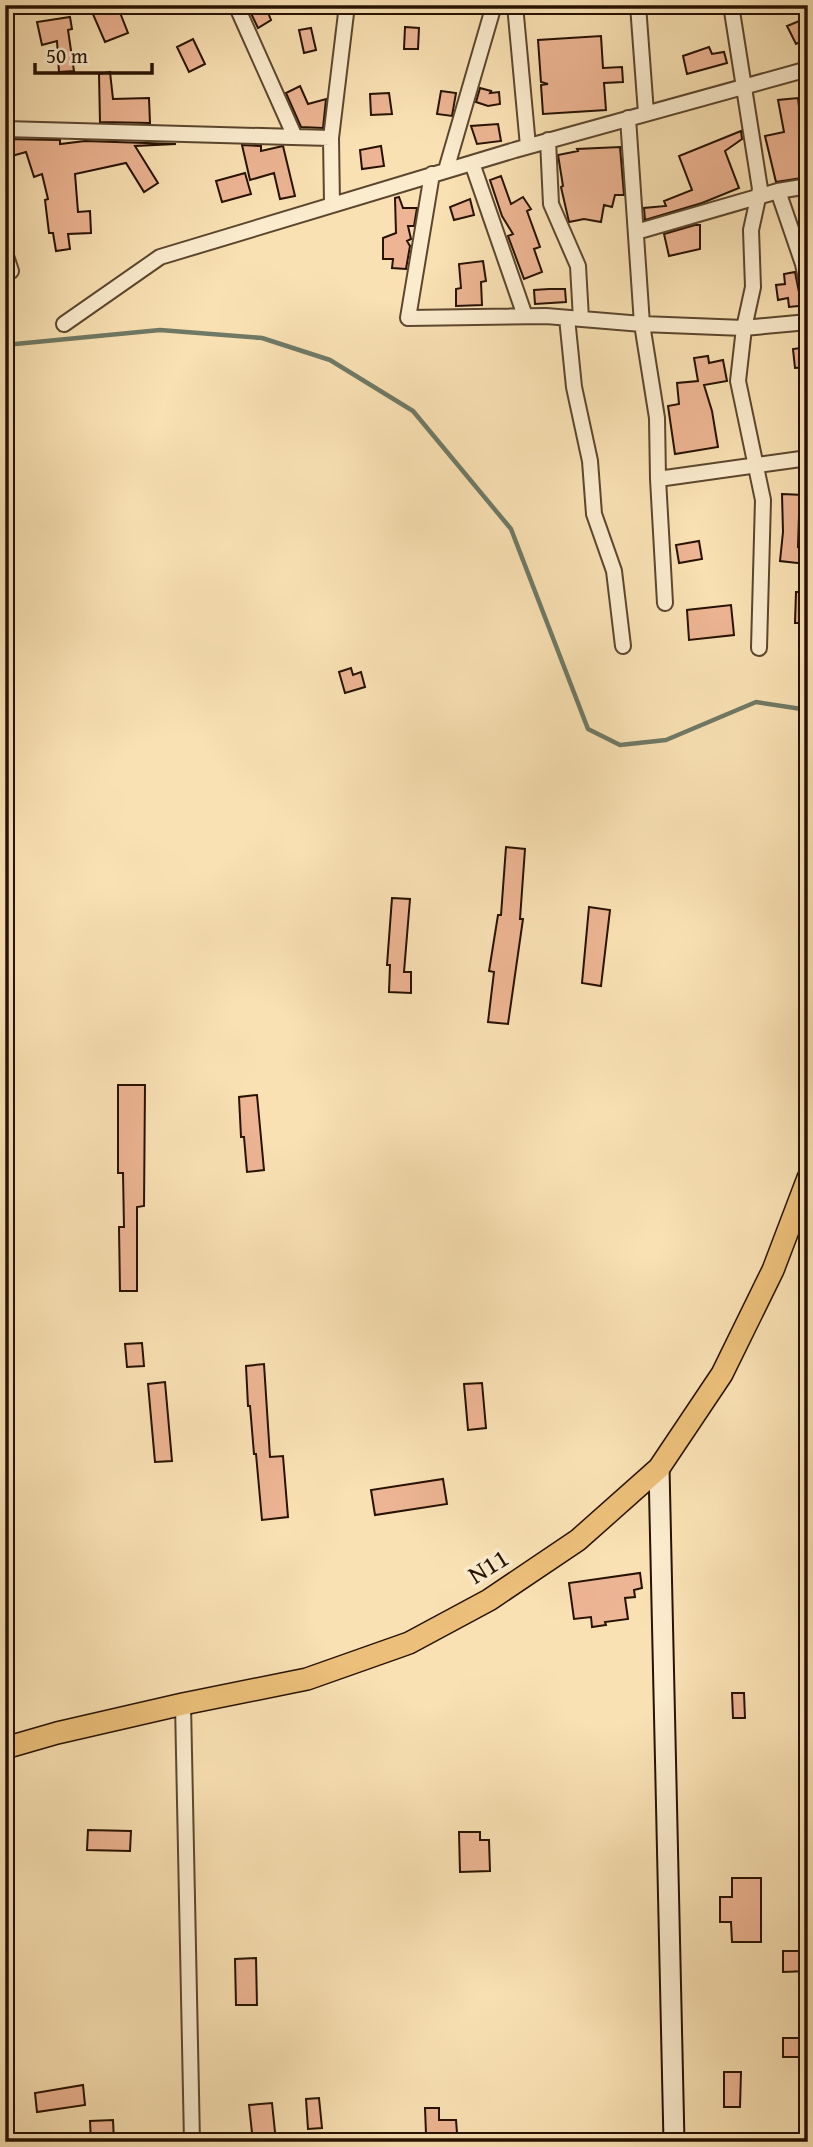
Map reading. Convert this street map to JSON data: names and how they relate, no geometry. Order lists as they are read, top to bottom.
{
  "streets": {
    "main road": ["N11"]
  },
  "scale_bar": "50 m"
}
